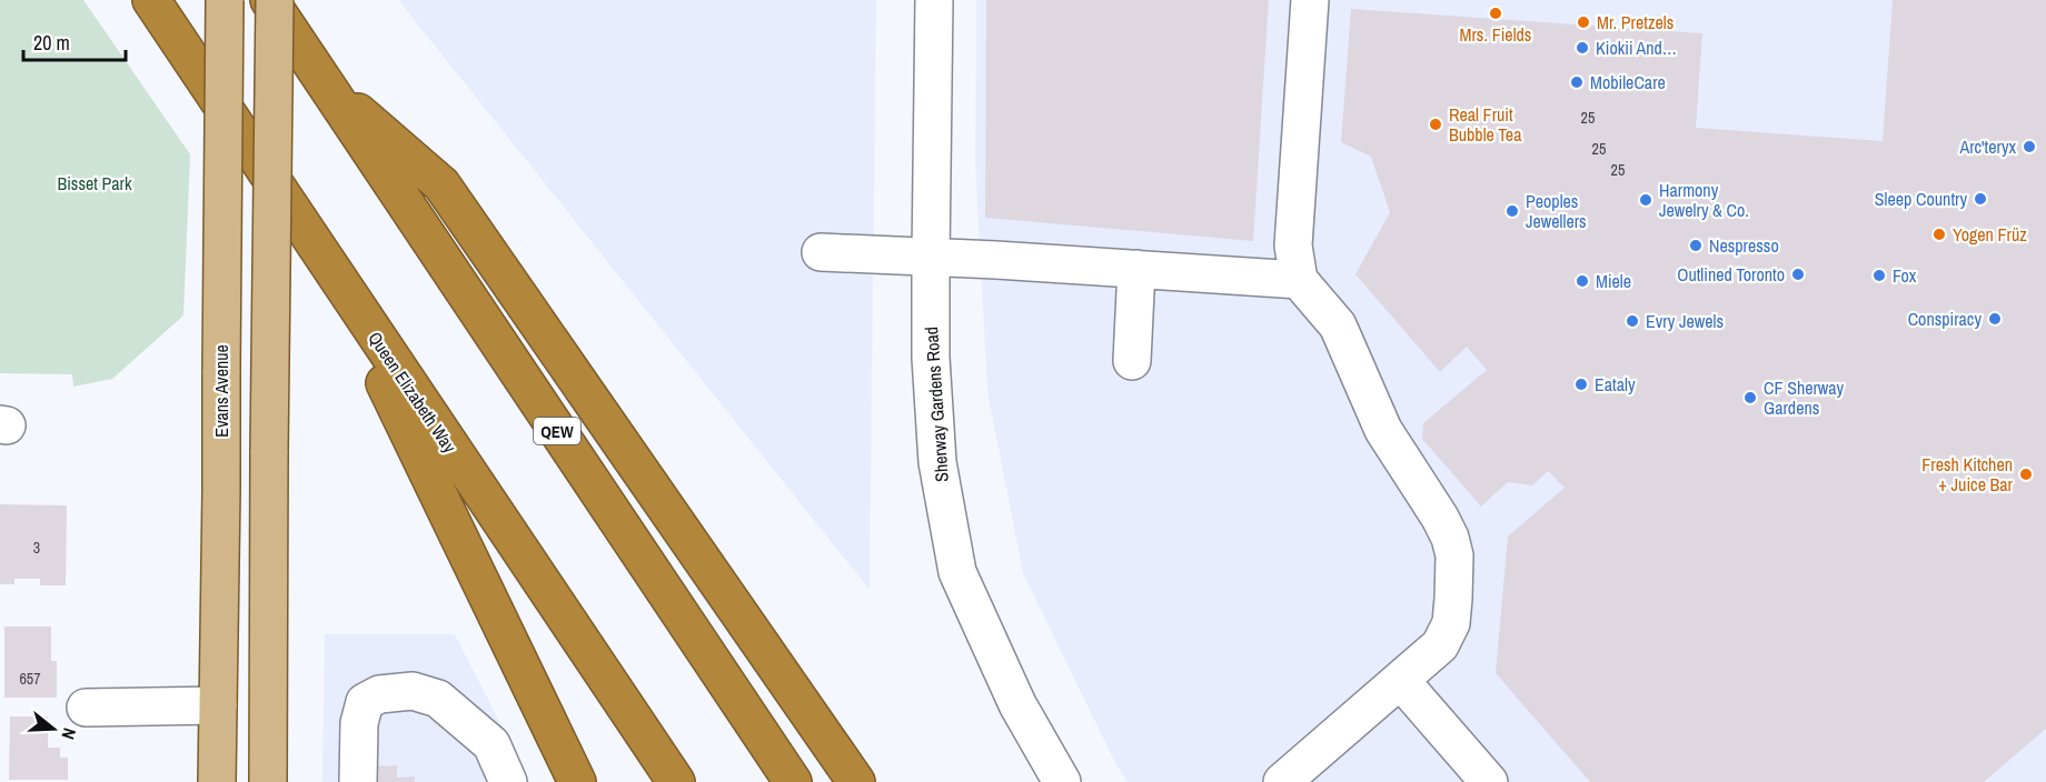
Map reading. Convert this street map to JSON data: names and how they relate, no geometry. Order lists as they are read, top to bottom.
{
  "streets": {
    "highway": ["Queen Elizabeth Way", "QEW"],
    "main road": ["Evans Avenue"],
    "street": ["Sherway Gardens Road"]
  },
  "parks": ["Bisset Park"],
  "places": [
    "Mrs. Fields",
    "Mr. Pretzels",
    "Kiokii And…",
    "MobileCare",
    "Real Fruit Bubble Tea",
    "Arc'teryx",
    "Sleep Country",
    "Harmony Jewelry & Co.",
    "Peoples Jewellers",
    "Yogen Früz",
    "Nespresso",
    "Outlined Toronto",
    "Fox",
    "Miele",
    "Conspiracy",
    "Evry Jewels",
    "Eataly",
    "CF Sherway Gardens",
    "Fresh Kitchen + Juice Bar"
  ],
  "house_numbers": [
    "25",
    "25",
    "25",
    "3",
    "657"
  ],
  "scale_bar": "20 m",
  "north": "right"
}
